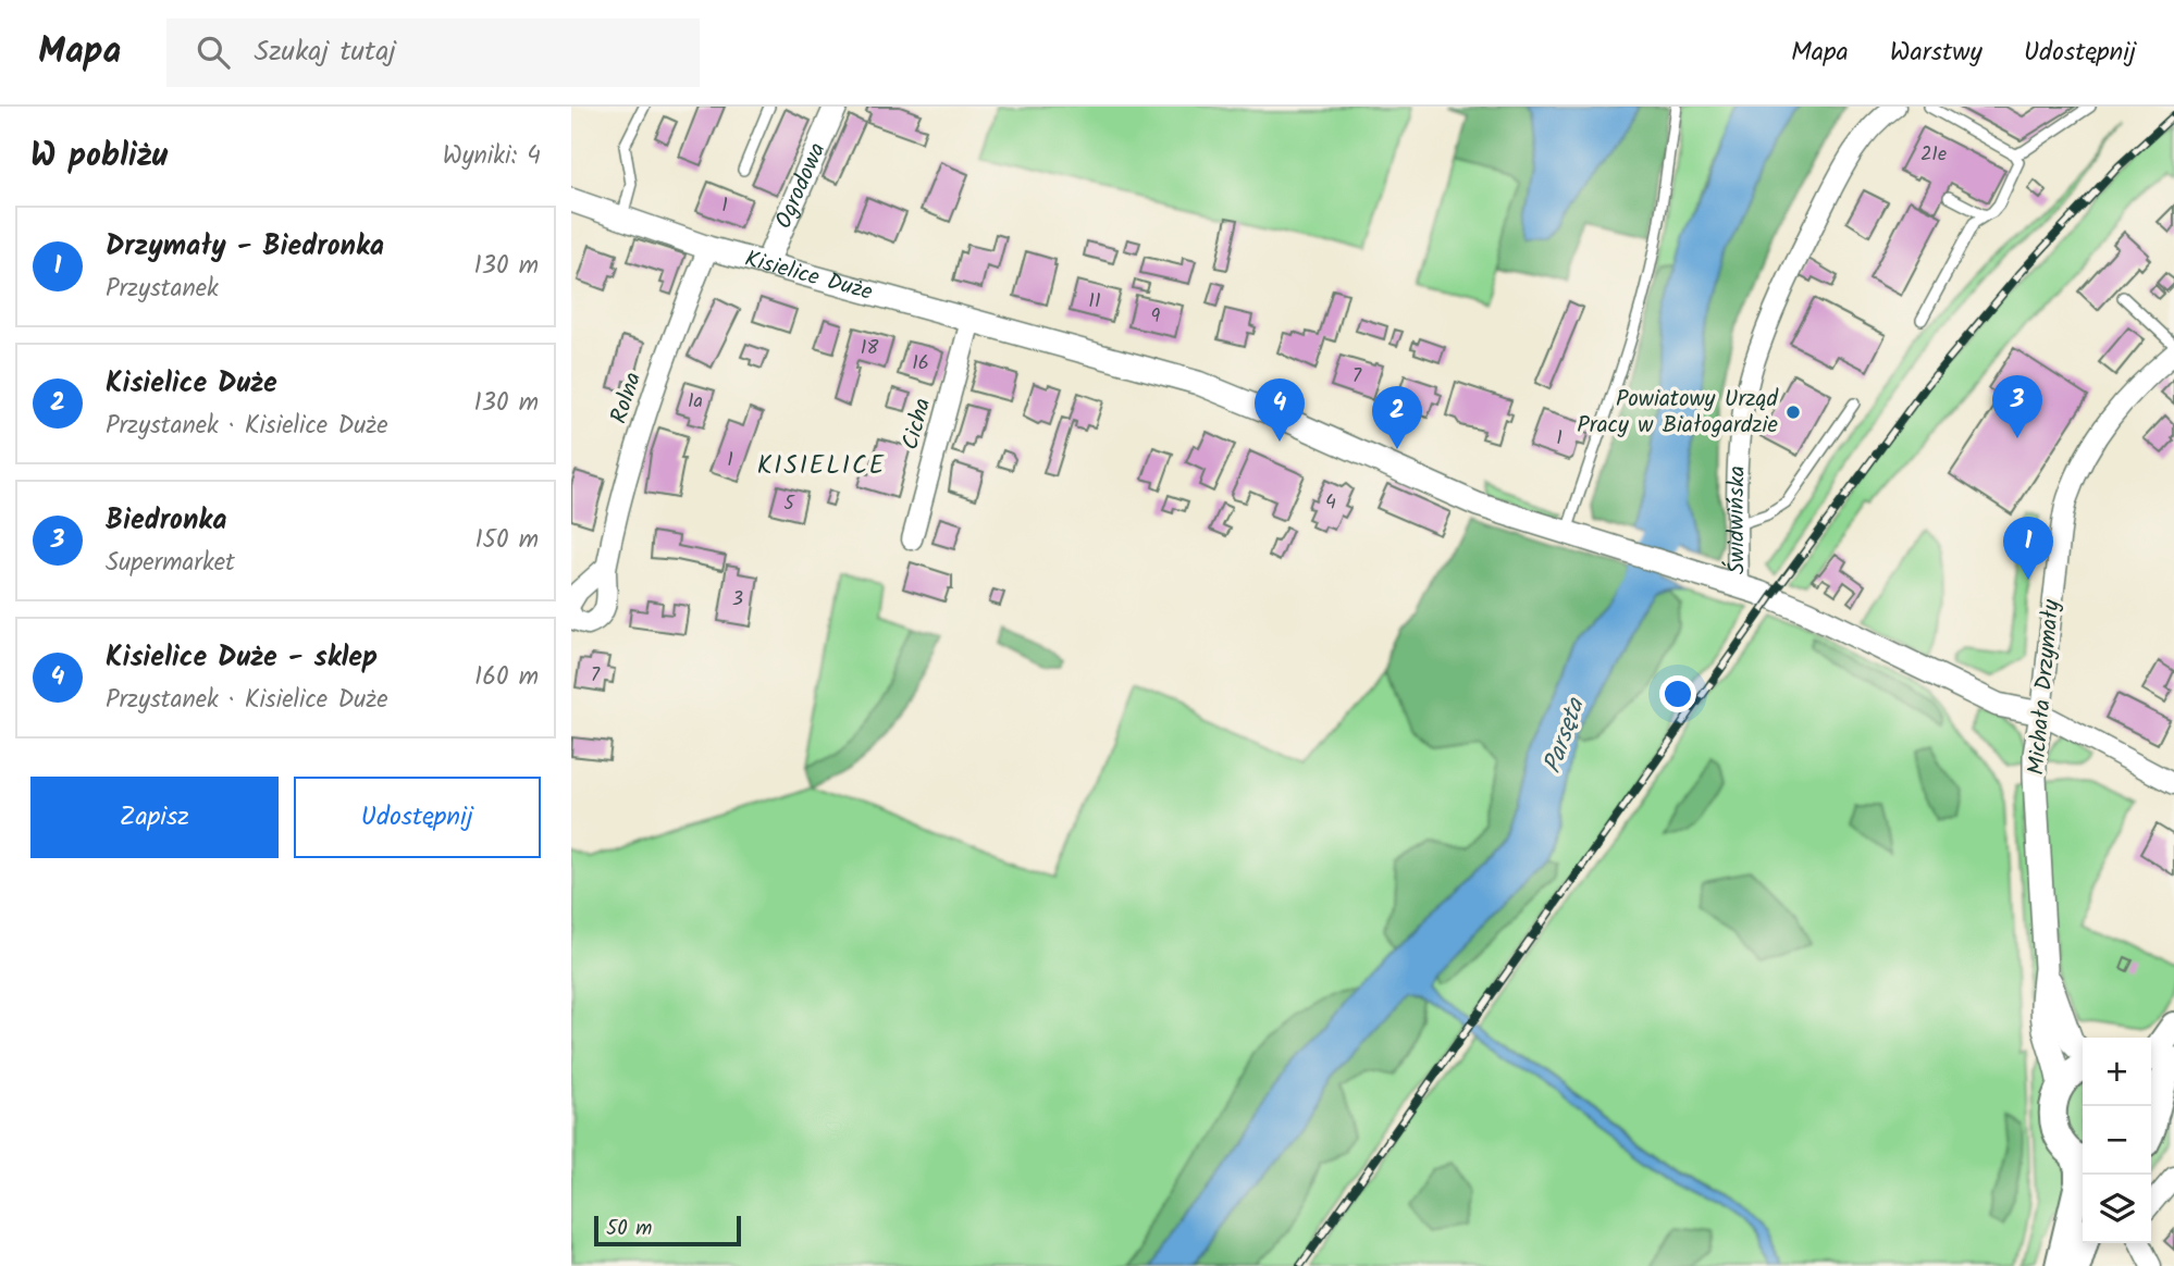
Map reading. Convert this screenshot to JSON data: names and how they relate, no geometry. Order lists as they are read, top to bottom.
{
  "streets": {
    "street": [
      "Ogrodowa",
      "Kisielice Duże",
      "Rolna",
      "Cicha",
      "Świdwińska",
      "Michała Drzymały"
    ]
  },
  "crossings": [
    ["Ogrodowa", "Kisielice Duże"],
    ["Kisielice Duże", "Rolna"],
    ["Kisielice Duże", "Cicha"],
    ["Kisielice Duże", "Świdwińska"],
    ["Świdwińska", "Michała Drzymały"]
  ],
  "districts": ["KISIELICE"],
  "water": ["Parsęta"],
  "places": ["Powiatowy Urząd Pracy w Białogardzie"],
  "house_numbers": [
    "21e",
    "1",
    "11",
    "9",
    "18",
    "16",
    "7",
    "1a",
    "1",
    "1",
    "4",
    "5",
    "3",
    "7"
  ],
  "scale_bar": "50 m",
  "page": {
    "header": "Mapa",
    "search": "Szukaj tutaj",
    "nav": ["Mapa", "Warstwy", "Udostępnij"],
    "heading": ["W pobliżu", "Wyniki: 4"],
    "list": [
      {
        "mark": "1",
        "name": "Drzymały - Biedronka",
        "note": "Przystanek",
        "value": "130 m"
      },
      {
        "mark": "2",
        "name": "Kisielice Duże",
        "note": "Przystanek · Kisielice Duże",
        "value": "130 m"
      },
      {
        "mark": "3",
        "name": "Biedronka",
        "note": "Supermarket",
        "value": "150 m"
      },
      {
        "mark": "4",
        "name": "Kisielice Duże - sklep",
        "note": "Przystanek · Kisielice Duże",
        "value": "160 m"
      }
    ],
    "pins": [
      "3",
      "4",
      "2",
      "1"
    ],
    "buttons": ["Zapisz", "Udostępnij"],
    "map_buttons": ["+", "−"],
    "scale": "50 m"
  }
}
